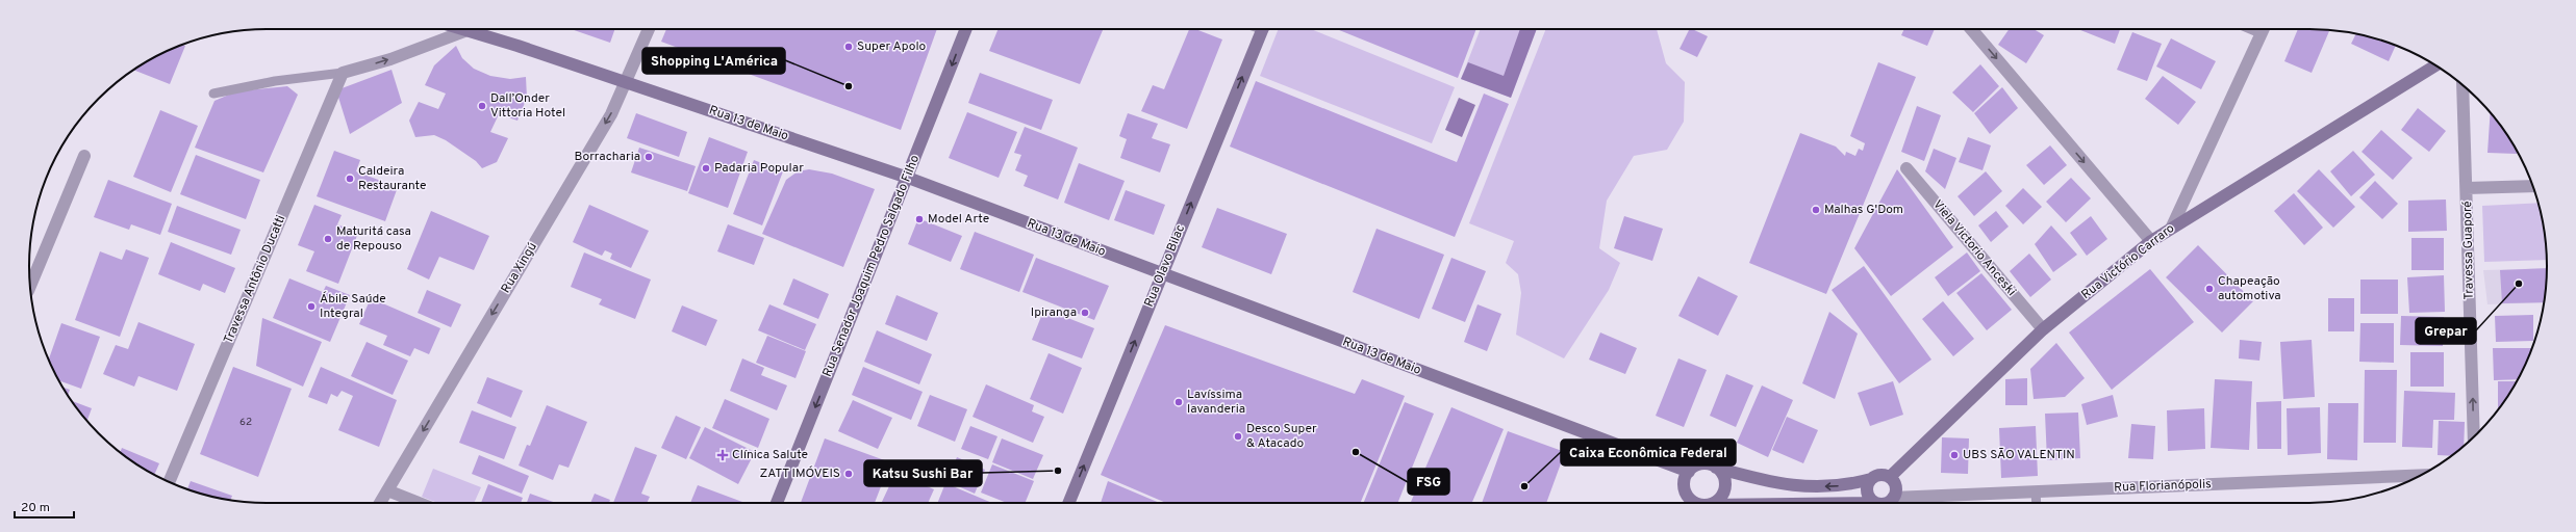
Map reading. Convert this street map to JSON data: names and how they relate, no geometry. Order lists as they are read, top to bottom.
{
  "streets": {
    "main road": [
      "Rua 13 de Maio",
      "Rua Victório Carraro",
      "Rua Senador Joaquim Pedro Salgado Filho",
      "Rua Olavo Bilac"
    ],
    "street": [
      "Viela Victorio Anceski",
      "Travessa Guaporé",
      "Rua Xingú",
      "Travessa Antônio Ducatti",
      "Rua Florianópolis"
    ]
  },
  "crossings": [
    ["Rua 13 de Maio", "Rua Senador Joaquim Pedro Salgado Filho"],
    ["Rua 13 de Maio", "Rua Olavo Bilac"],
    ["Rua 13 de Maio", "Rua Xingú"],
    ["Viela Victorio Anceski", "Rua Victório Carraro"]
  ],
  "one_way": [
    "Travessa Guaporé",
    "Rua Senador Joaquim Pedro Salgado Filho",
    "Rua Olavo Bilac",
    "Rua Xingú"
  ],
  "places": {
    "other": [
      "Super Apolo",
      "Shopping L'América",
      "Dall’Onder Vittoria Hotel",
      "Borracharia",
      "Padaria Popular",
      "Caldeira Restaurante",
      "Malhas G'Dom",
      "Model Arte",
      "Maturitá casa de Repouso",
      "Grepar",
      "Chapeação automotiva",
      "Ábile Saúde Integral",
      "Ipiranga",
      "Lavíssima lavanderia",
      "Desco Super & Atacado",
      "FSG",
      "UBS SÃO VALENTIN",
      "Katsu Sushi Bar",
      "ZATT IMÓVEIS",
      "Caixa Econômica Federal"
    ],
    "health": ["Clínica Salute"]
  },
  "house_numbers": ["62"],
  "scale_bar": "20 m"
}
